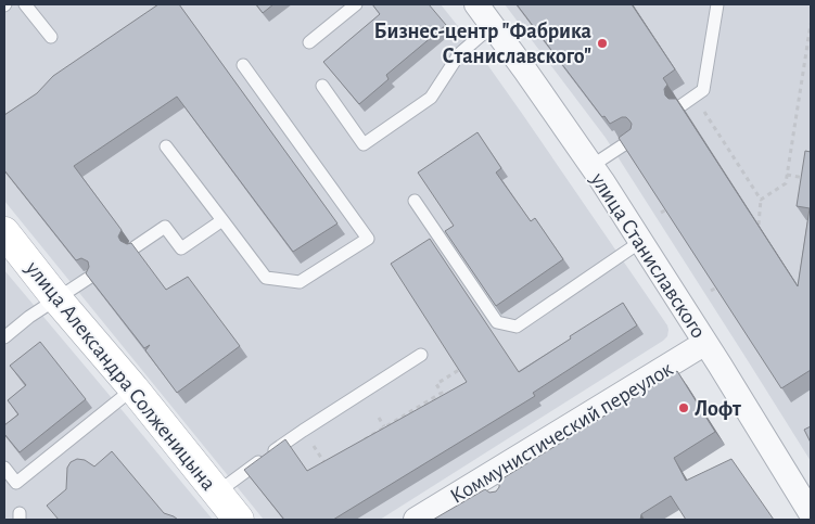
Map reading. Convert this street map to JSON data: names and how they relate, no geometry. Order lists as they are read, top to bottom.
{
  "streets": {
    "main road": ["улица Александра Солженицына"],
    "street": ["улица Станиславского", "Коммунистический переулок"]
  },
  "crossings": [
    ["улица Станиславского", "Коммунистический переулок"]
  ],
  "places": ["Бизнес-центр \"Фабрика Станиславского\"", "Лофт"]
}
